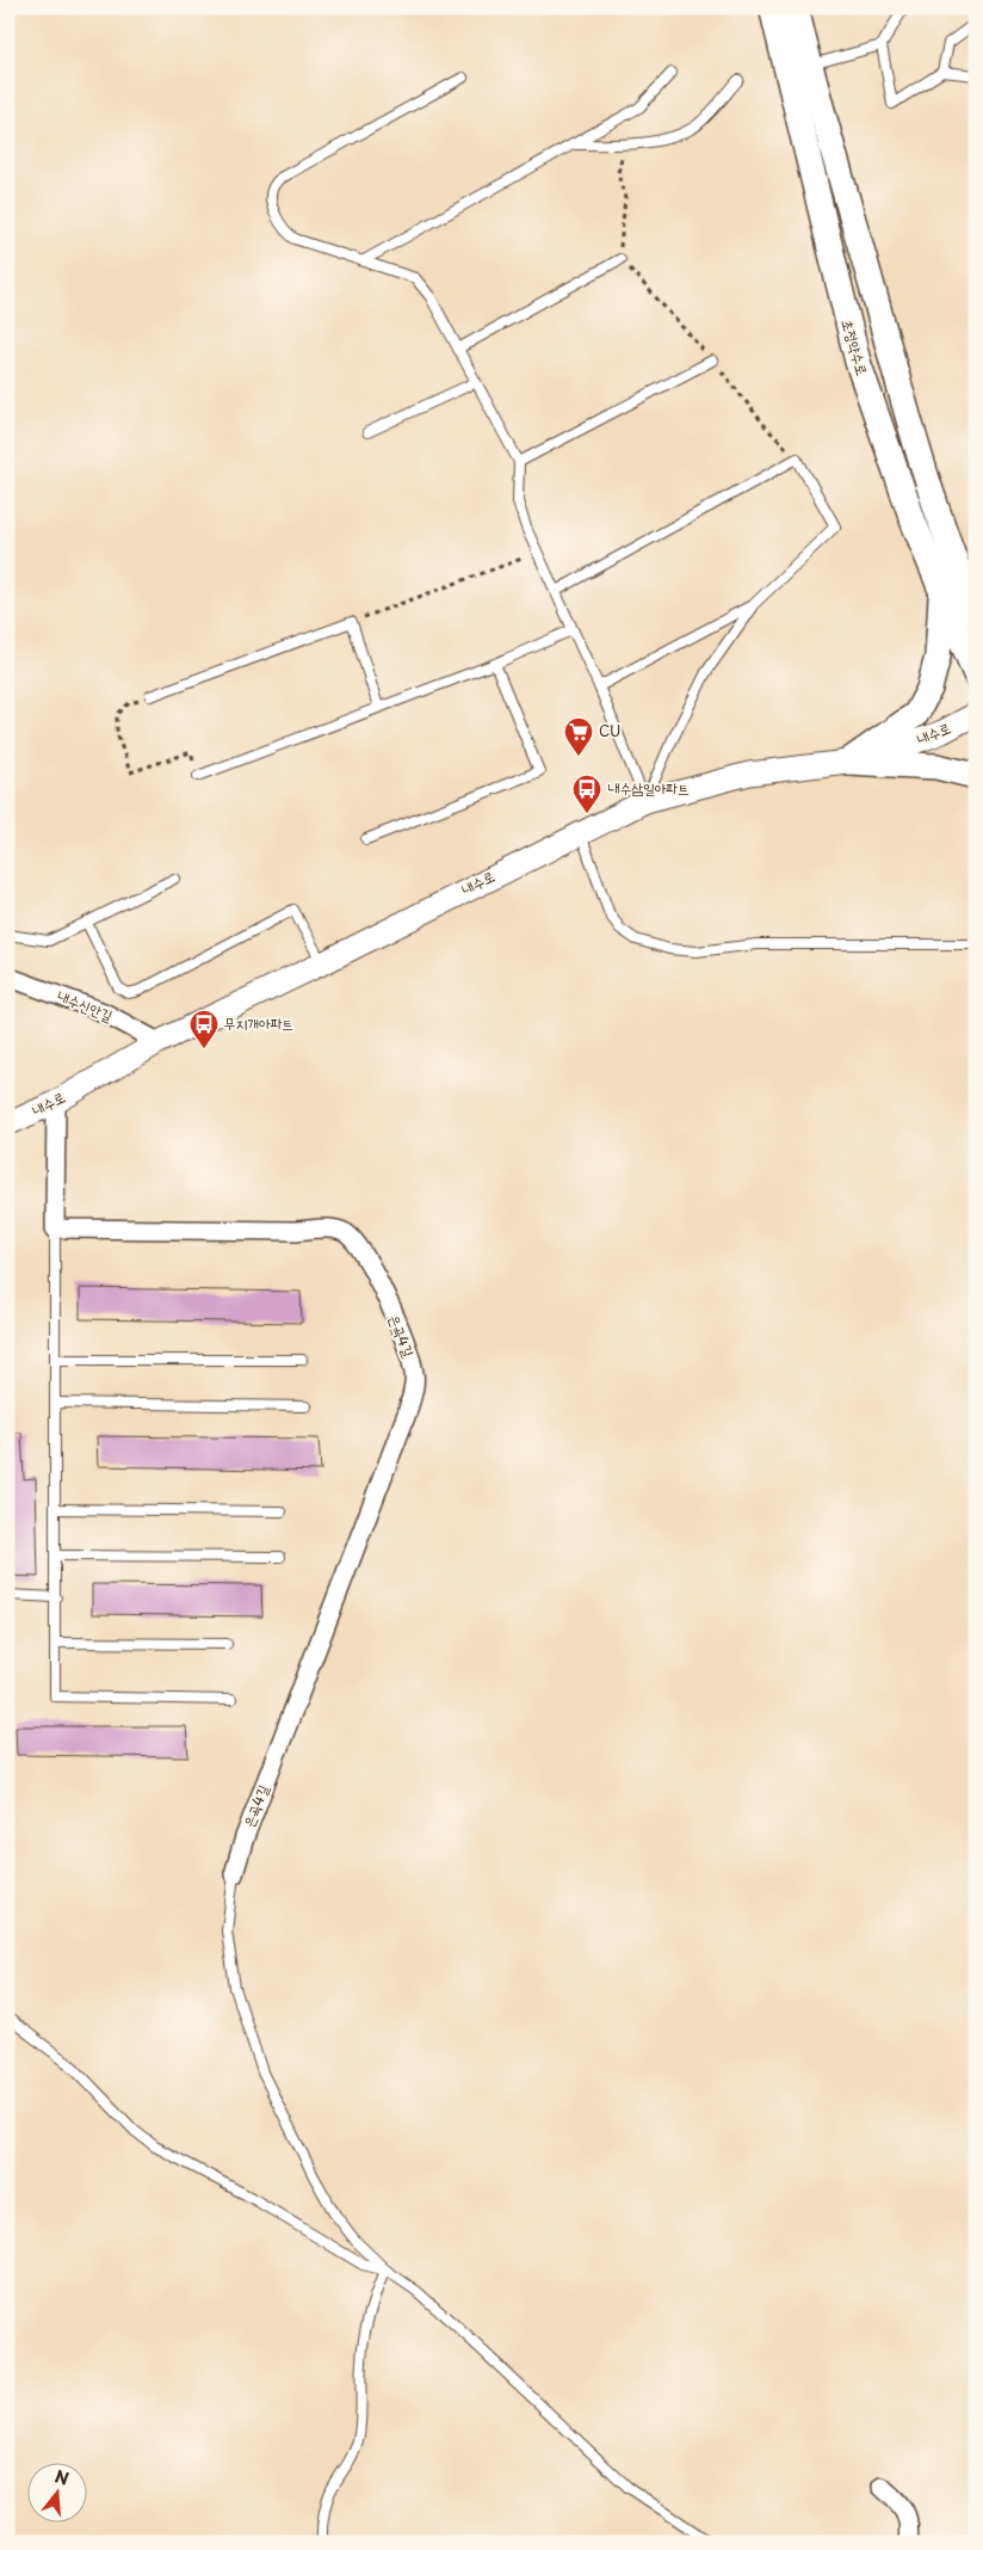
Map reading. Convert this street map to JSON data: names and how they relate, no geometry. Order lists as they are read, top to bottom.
{
  "streets": {
    "main road": ["초정약수로"],
    "street": ["내수로", "내수신안길", "은곡4길"]
  },
  "crossings": [
    ["내수로", "내수신안길"]
  ],
  "places": {
    "supermarket": ["CU"],
    "bus stop": ["내수삼일아파트", "무지개아파트"]
  },
  "north": "top"
}
